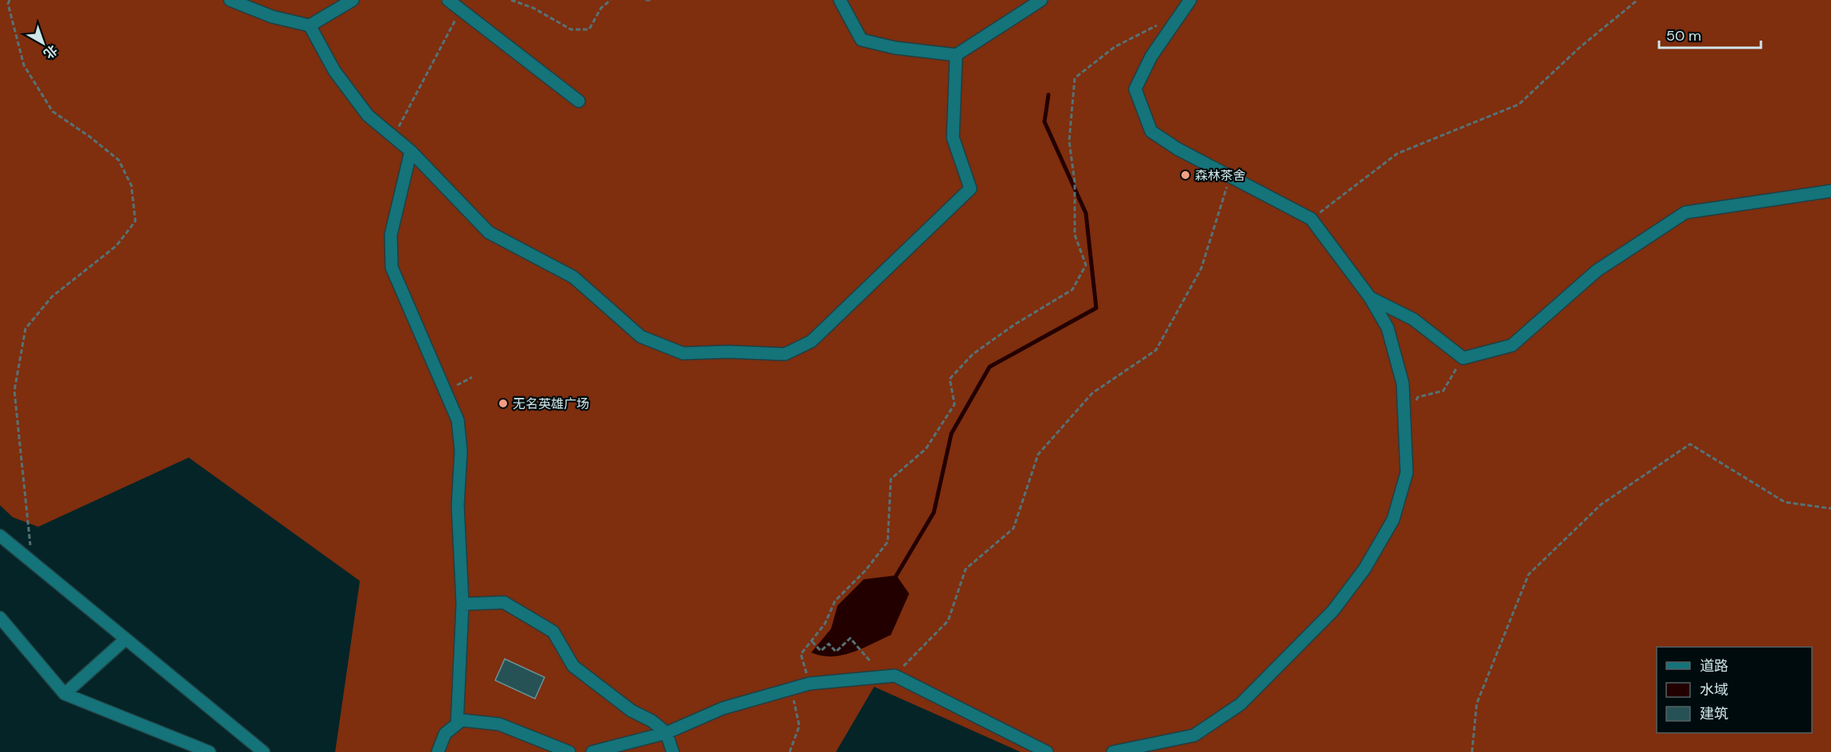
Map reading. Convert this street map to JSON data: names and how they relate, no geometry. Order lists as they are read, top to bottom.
{
  "places": ["森林茶舍", "无名英雄广场"],
  "legend": ["道路", "水域", "建筑"],
  "scale_bar": "50 m",
  "north": "bottom right"
}
